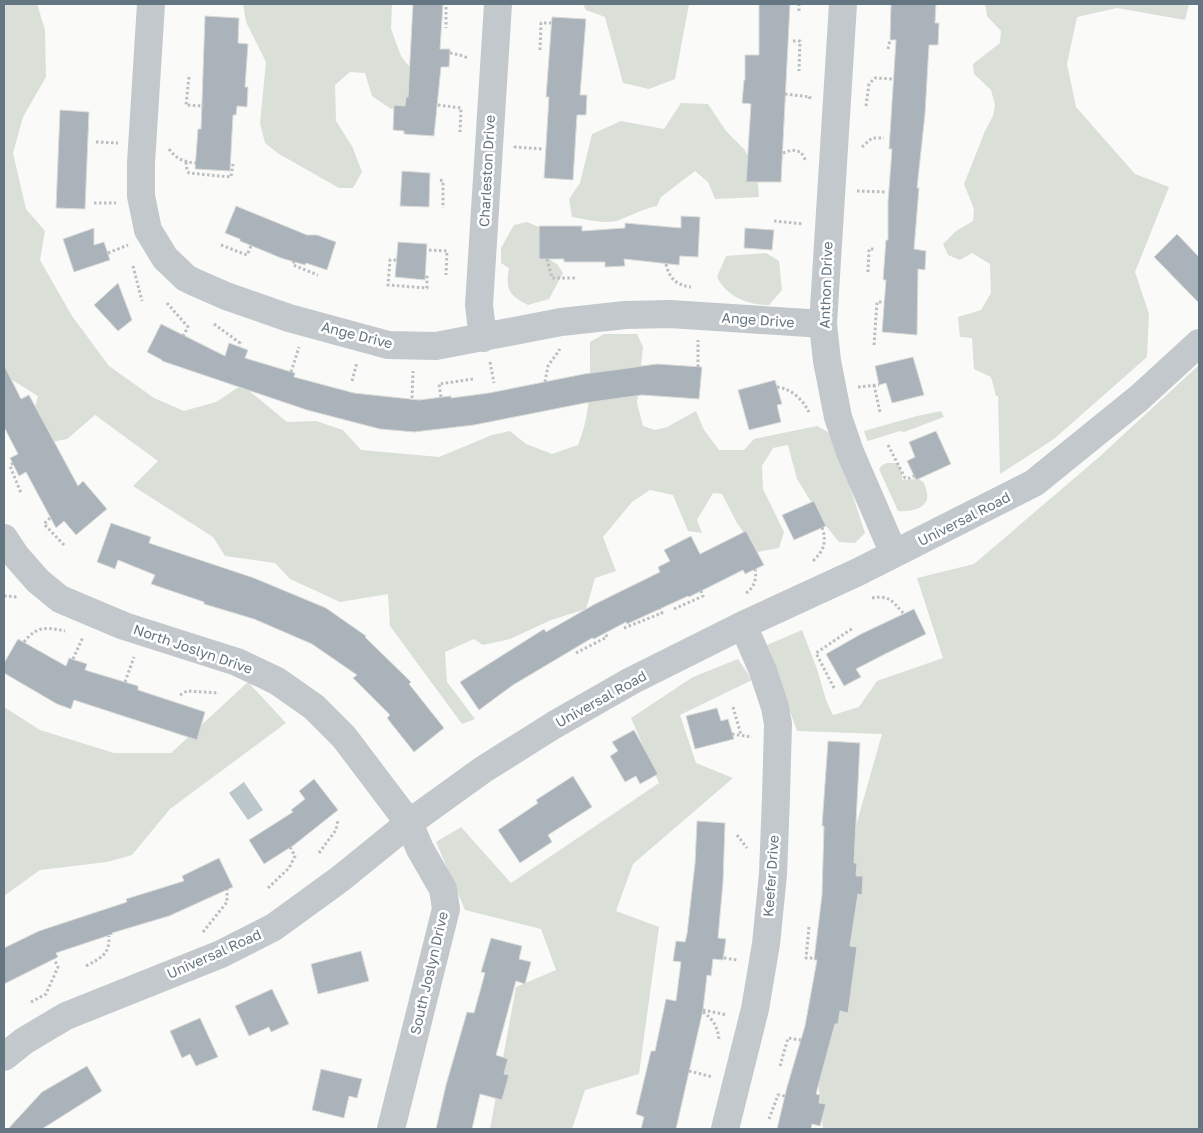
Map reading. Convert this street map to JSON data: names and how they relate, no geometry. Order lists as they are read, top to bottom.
{
  "streets": {
    "street": [
      "Charleston Drive",
      "Anthon Drive",
      "Ange Drive",
      "Universal Road",
      "North Joslyn Drive",
      "Keefer Drive",
      "South Joslyn Drive"
    ]
  },
  "crossings": [
    ["Charleston Drive", "Ange Drive"],
    ["Anthon Drive", "Ange Drive"],
    ["Anthon Drive", "Universal Road"],
    ["Universal Road", "North Joslyn Drive"],
    ["Universal Road", "Keefer Drive"],
    ["Universal Road", "South Joslyn Drive"],
    ["North Joslyn Drive", "South Joslyn Drive"]
  ]
}
